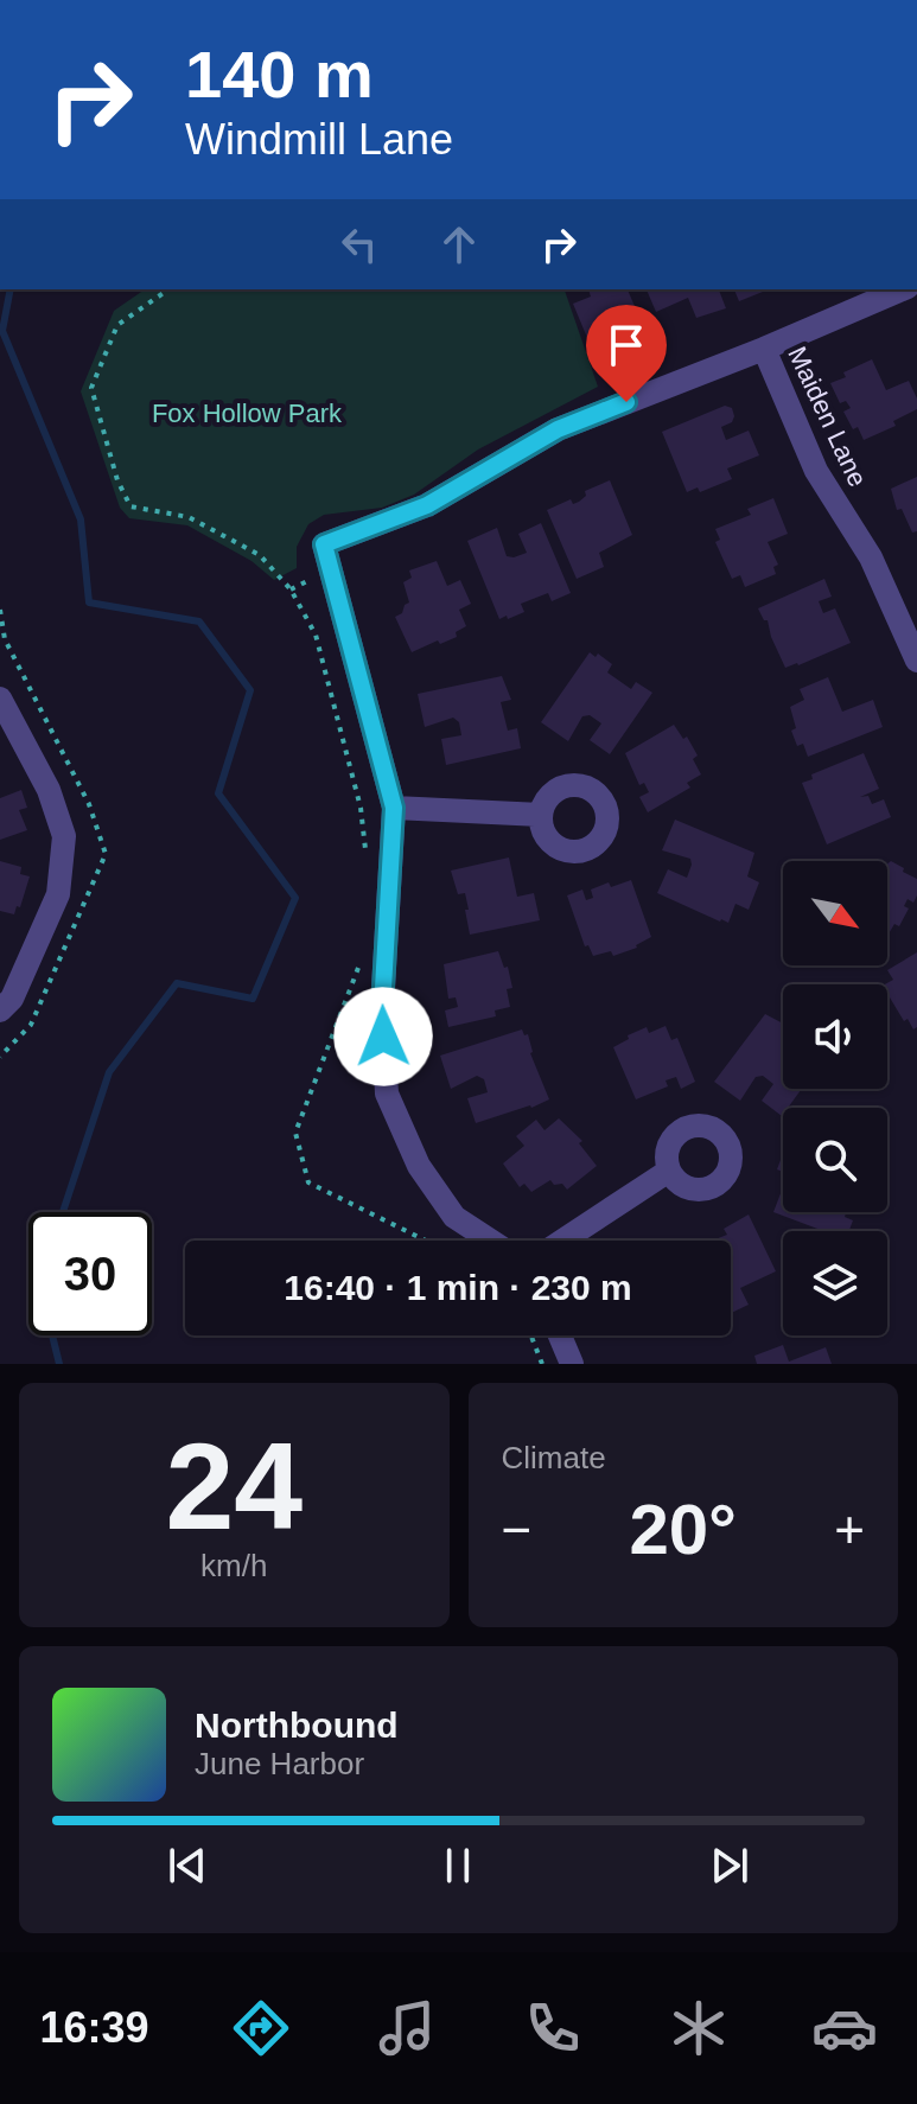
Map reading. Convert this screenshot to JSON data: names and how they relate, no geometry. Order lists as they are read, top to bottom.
{
  "streets": {
    "street": ["Maiden Lane"]
  },
  "parks": ["Fox Hollow Park"],
  "north": "bottom right",
  "page": {
    "turn": ["140 m", "Windmill Lane"],
    "limit": "30",
    "trip": "16:40 · 1 min · 230 m",
    "tile": [
      ["24", "km/h"],
      "Climate"
    ],
    "heat": ["−", "20°", "+"],
    "song": ["Northbound", "June Harbor"],
    "tabs": "16:39"
  }
}
